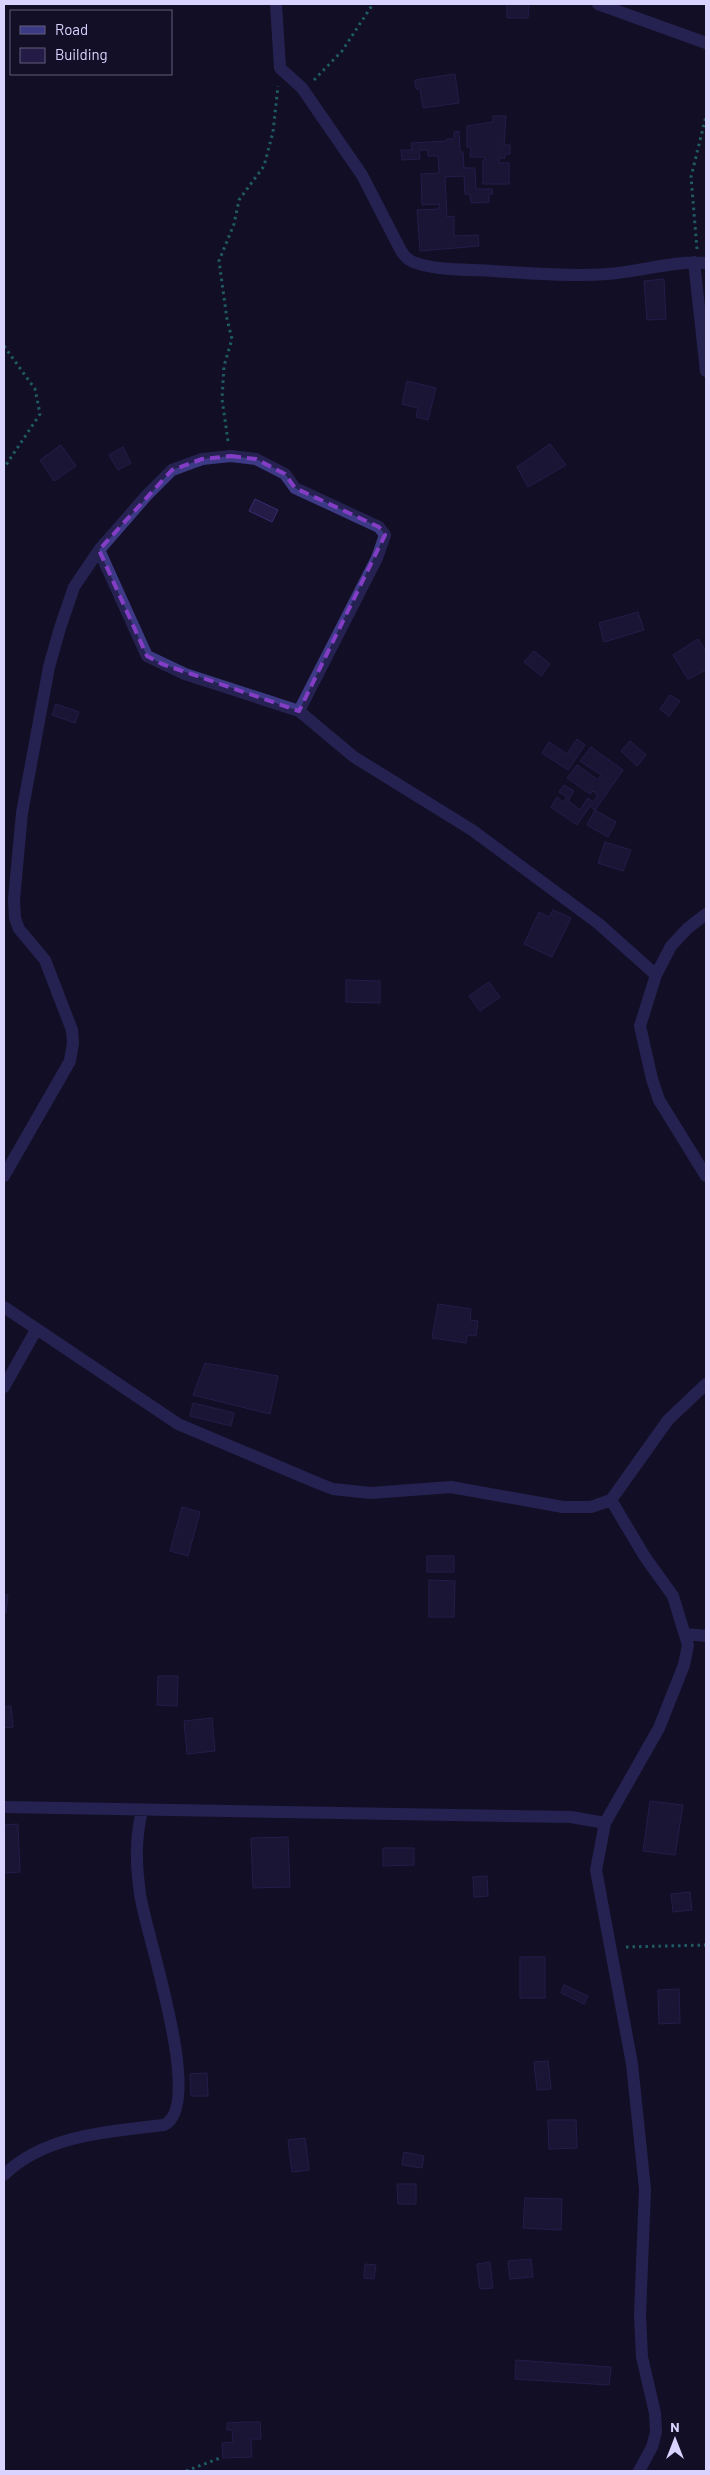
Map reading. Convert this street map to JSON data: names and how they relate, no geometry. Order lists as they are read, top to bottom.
{
  "legend": ["Road", "Building"],
  "north": "top"
}
